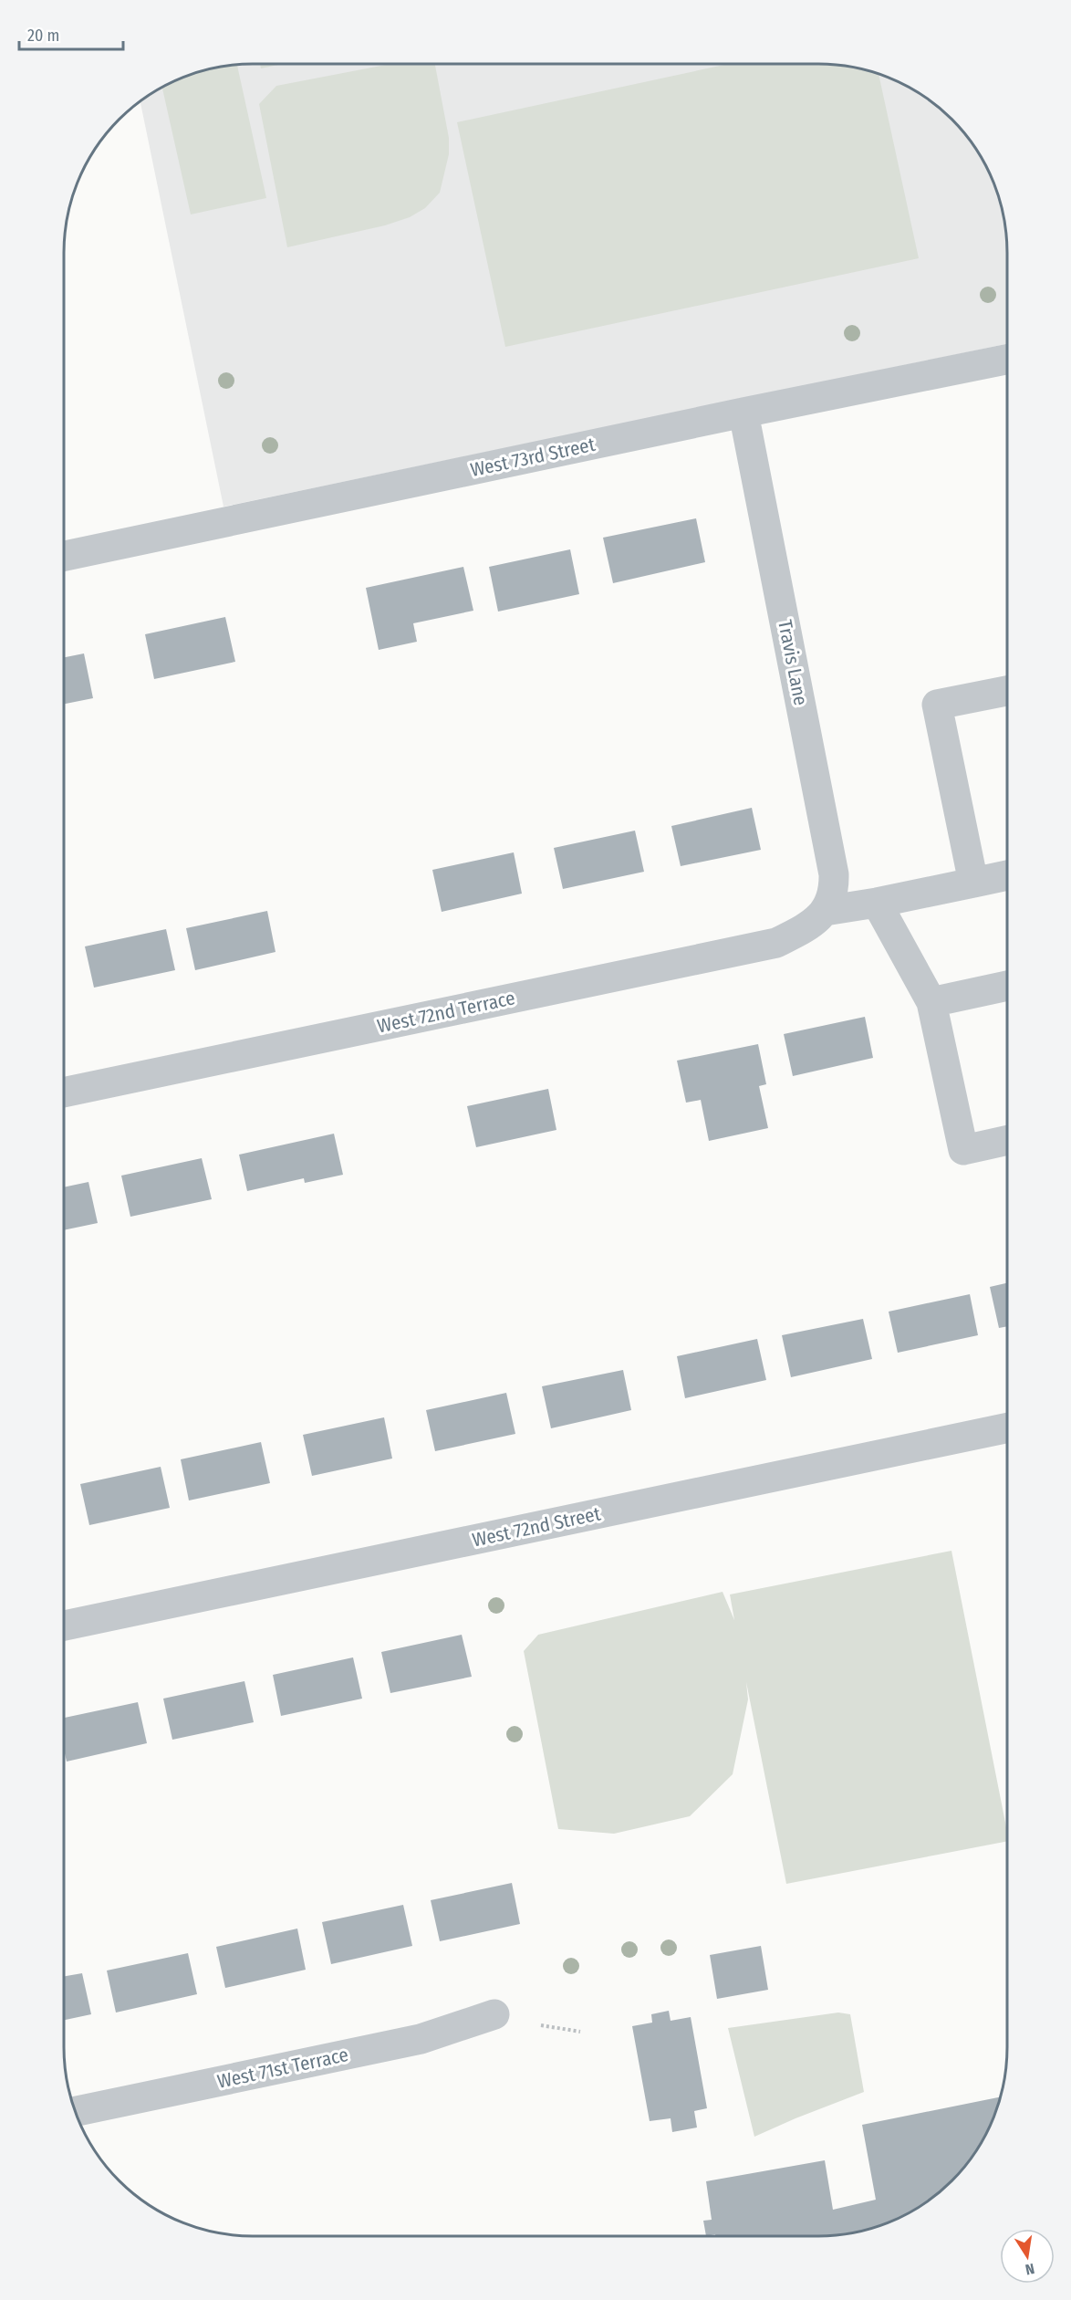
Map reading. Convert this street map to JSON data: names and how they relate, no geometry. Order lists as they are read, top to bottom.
{
  "streets": {
    "street": [
      "West 73rd Street",
      "Travis Lane",
      "West 72nd Terrace",
      "West 72nd Street",
      "West 71st Terrace"
    ]
  },
  "crossings": [
    ["West 73rd Street", "Travis Lane"],
    ["Travis Lane", "West 72nd Terrace"]
  ],
  "scale_bar": "20 m",
  "north": "bottom"
}
